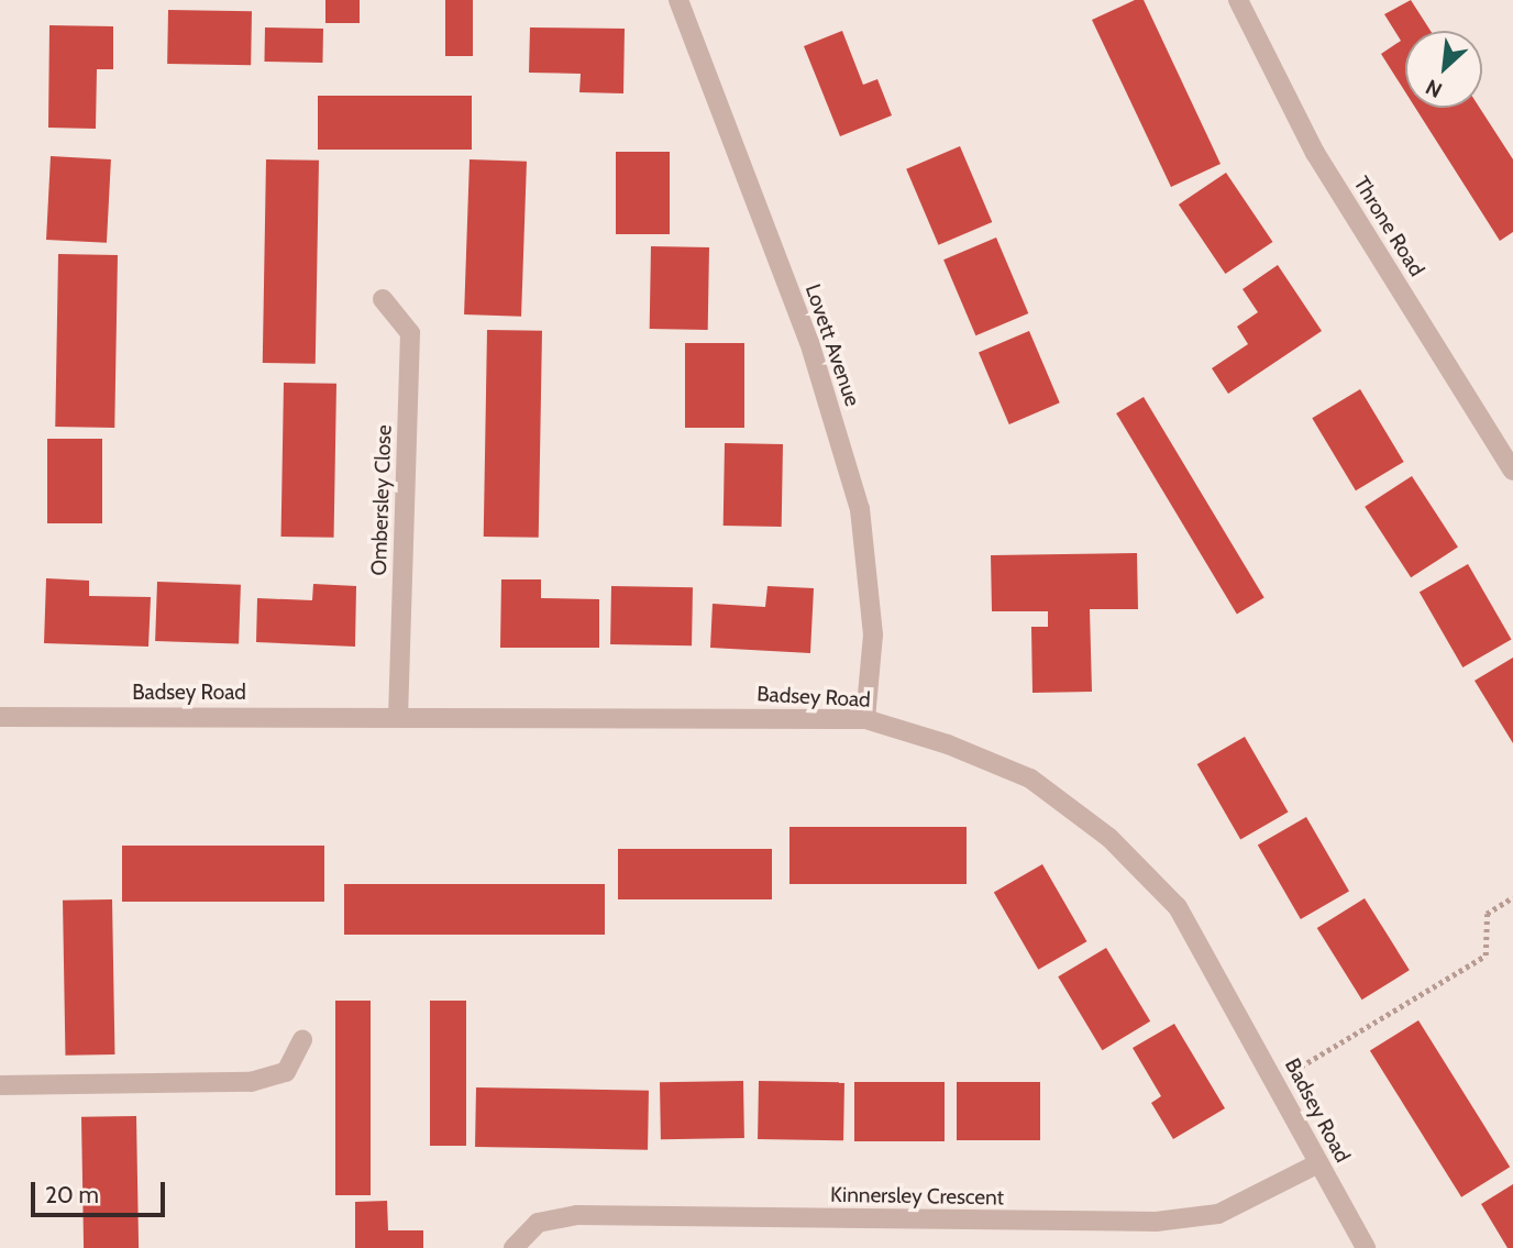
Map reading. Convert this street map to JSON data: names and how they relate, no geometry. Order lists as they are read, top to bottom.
{
  "streets": {
    "street": [
      "Throne Road",
      "Lovett Avenue",
      "Ombersley Close",
      "Badsey Road",
      "Kinnersley Crescent"
    ]
  },
  "crossings": [
    ["Lovett Avenue", "Badsey Road"],
    ["Ombersley Close", "Badsey Road"],
    ["Badsey Road", "Kinnersley Crescent"]
  ],
  "scale_bar": "20 m",
  "north": "bottom left"
}
